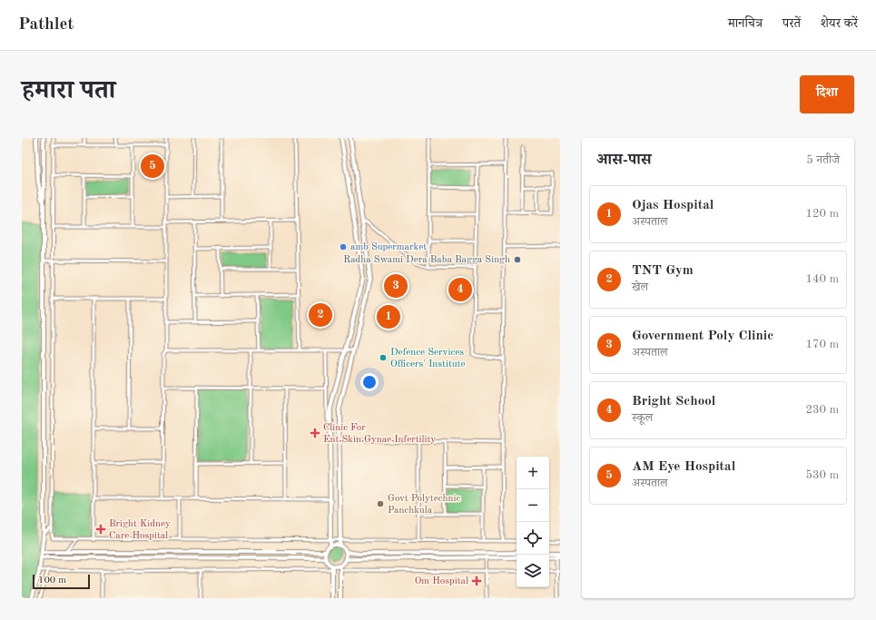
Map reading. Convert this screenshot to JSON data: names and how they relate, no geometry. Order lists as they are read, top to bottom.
{
  "places": {
    "other": [
      "amb Supermarket",
      "Radha Swami Dera Baba Bagga Singh",
      "Defence Services Officers' Institute",
      "Govt Polytechnic Panchkula"
    ],
    "health": ["Clinic For Ent,Skin,Gynae,Infertility", "Bright Kidney Care Hospital", "Om Hospital"]
  },
  "scale_bar": "100 m",
  "page": {
    "header": "Pathlet",
    "nav": ["मानचित्र", "परतें", "शेयर करें"],
    "title": "हमारा पता",
    "buttons": "दिशा",
    "heading": ["आस-पास", "5 नतीजे"],
    "pins": [
      "5",
      "3",
      "4",
      "2",
      "1"
    ],
    "list": [
      {
        "mark": "1",
        "name": "Ojas Hospital",
        "note": "अस्पताल",
        "value": "120 m"
      },
      {
        "mark": "2",
        "name": "TNT Gym",
        "note": "खेल",
        "value": "140 m"
      },
      {
        "mark": "3",
        "name": "Government Poly Clinic",
        "note": "अस्पताल",
        "value": "170 m"
      },
      {
        "mark": "4",
        "name": "Bright School",
        "note": "स्कूल",
        "value": "230 m"
      },
      {
        "mark": "5",
        "name": "AM Eye Hospital",
        "note": "अस्पताल",
        "value": "530 m"
      }
    ],
    "map_buttons": ["+", "−"],
    "scale": "100 m"
  }
}
